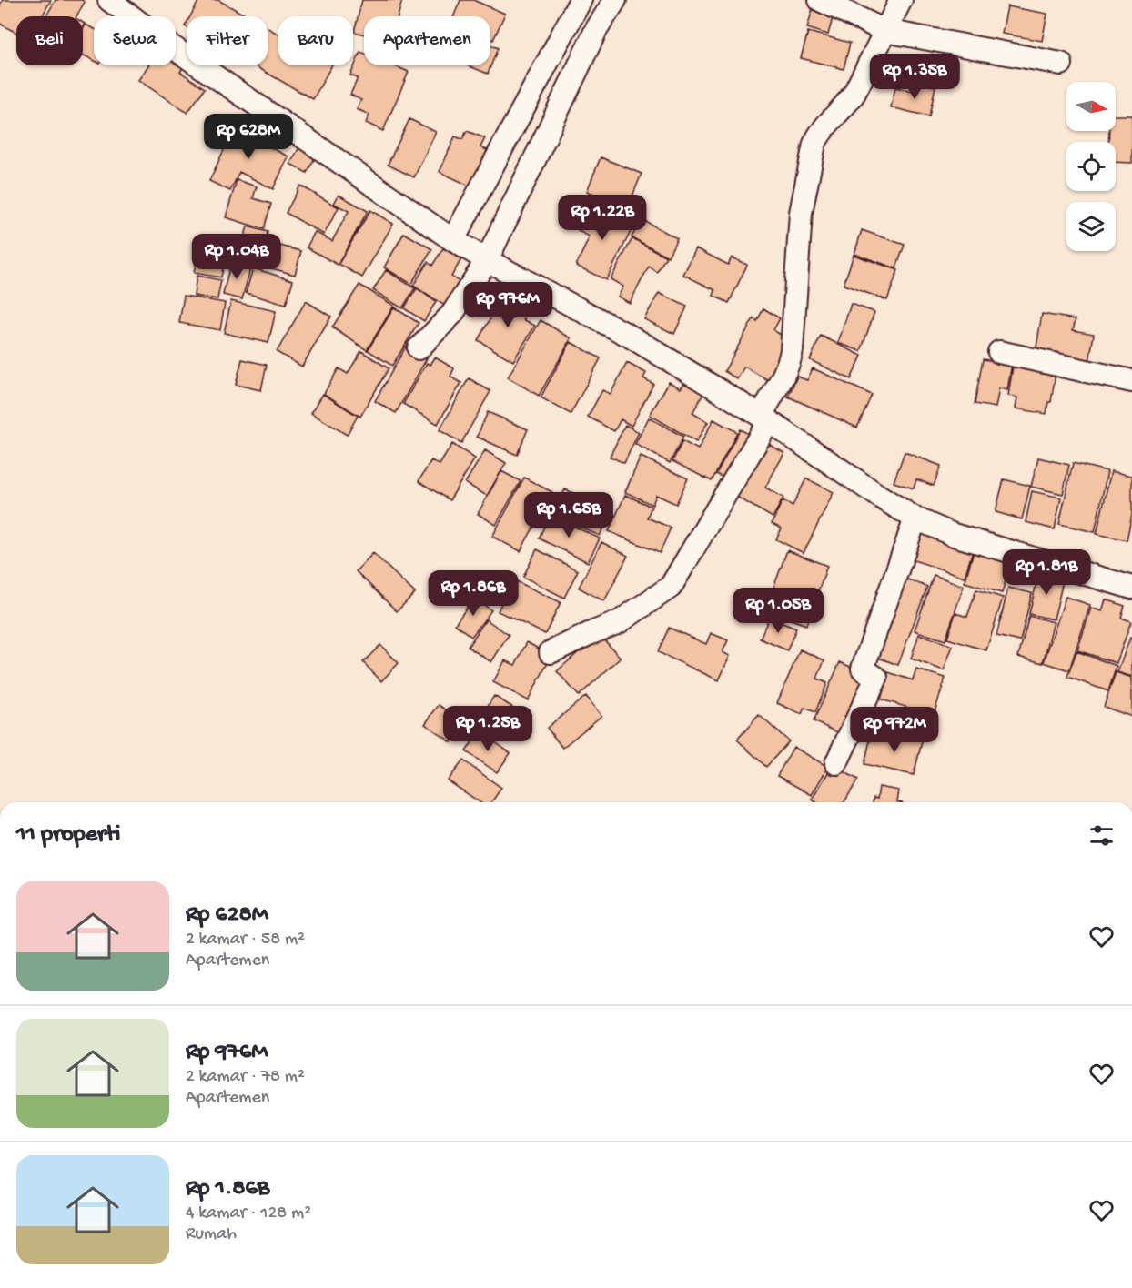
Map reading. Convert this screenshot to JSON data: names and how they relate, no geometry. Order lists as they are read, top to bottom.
{
  "north": "right",
  "page": {
    "chip": [
      "Beli",
      "Sewa",
      "Filter",
      "Baru",
      "Apartemen"
    ],
    "price": [
      "Rp 1.35B",
      "Rp 628M",
      "Rp 1.22B",
      "Rp 1.04B",
      "Rp 976M",
      "Rp 1.65B",
      "Rp 1.81B",
      "Rp 1.86B",
      "Rp 1.05B",
      "Rp 1.25B",
      "Rp 972M"
    ],
    "heading": "11 properti",
    "list": [
      {
        "name": "Rp 628M",
        "note": "2 kamar · 58 m² · Apartemen"
      },
      {
        "name": "Rp 976M",
        "note": "2 kamar · 78 m² · Apartemen"
      },
      {
        "name": "Rp 1.86B",
        "note": "4 kamar · 128 m² · Rumah"
      }
    ]
  }
}
